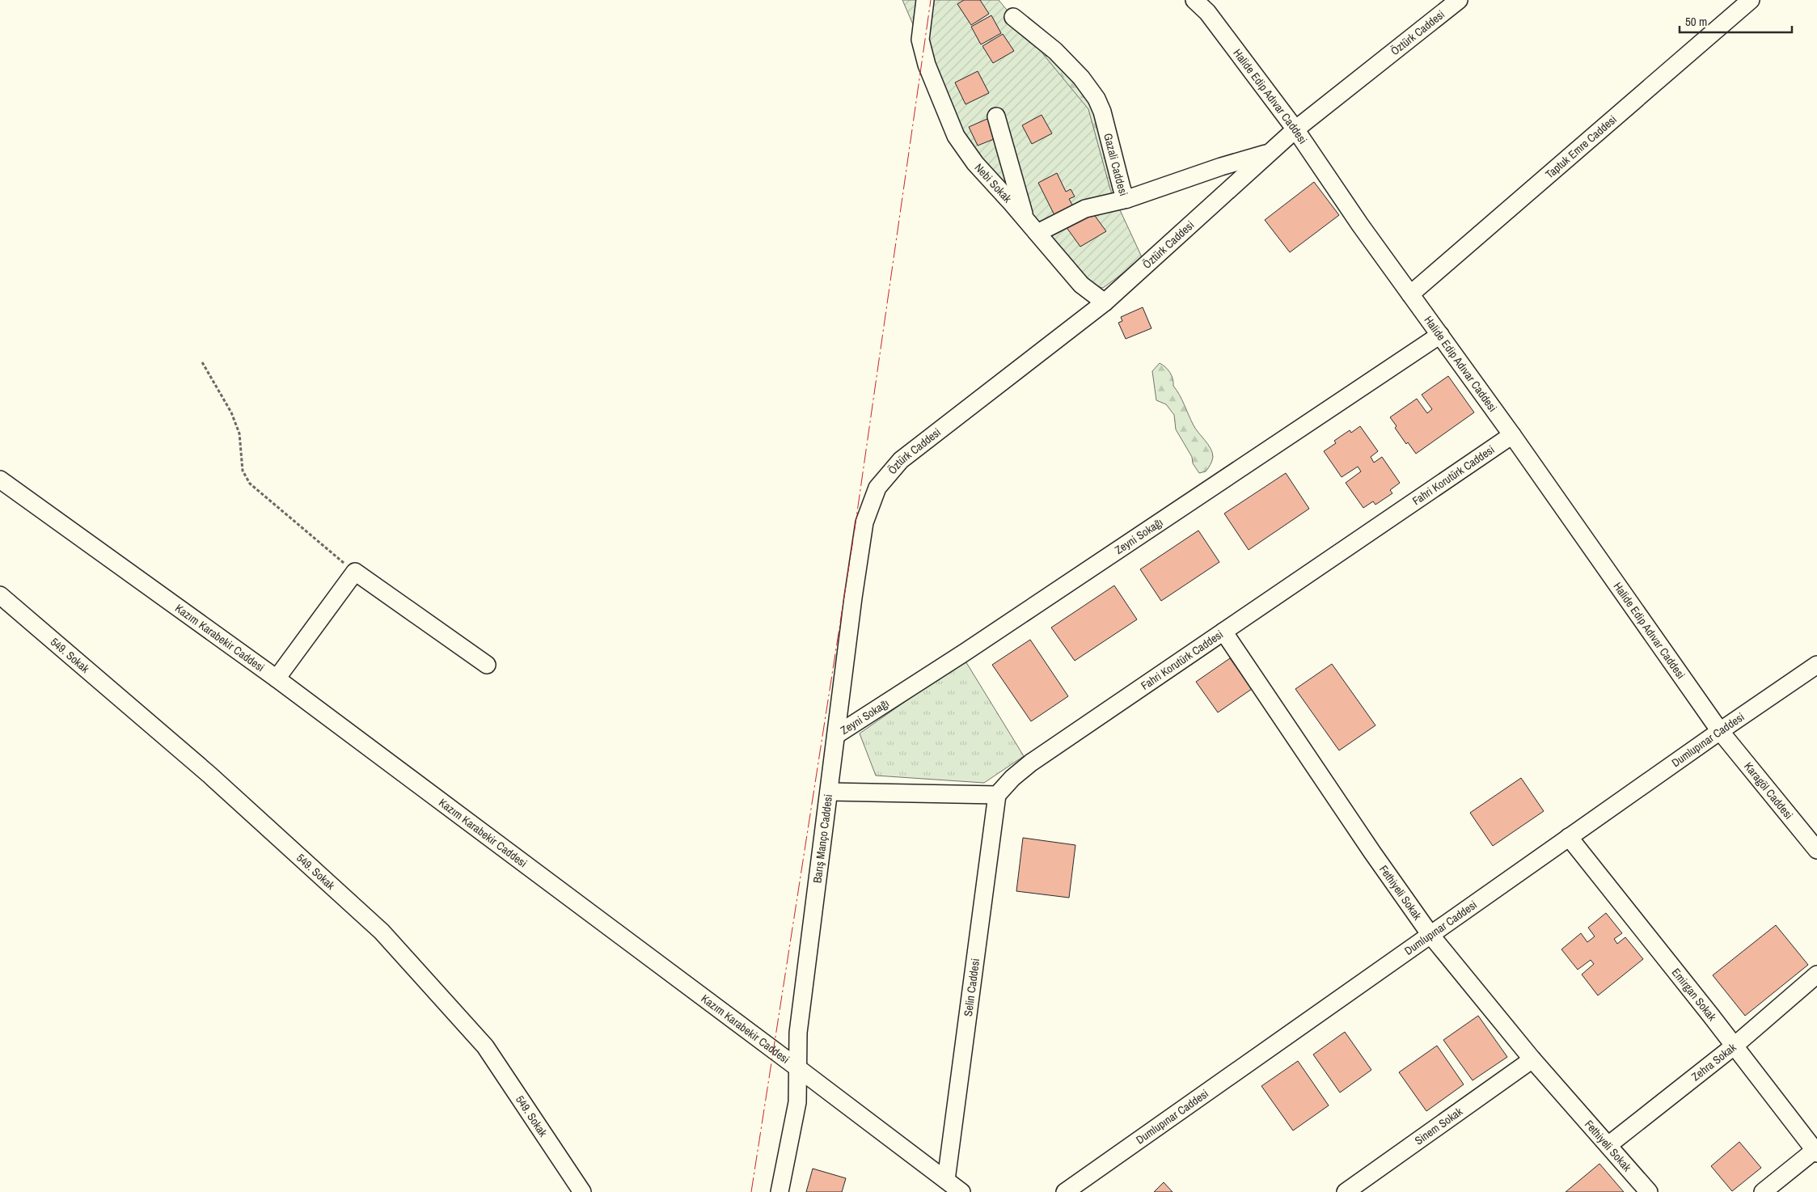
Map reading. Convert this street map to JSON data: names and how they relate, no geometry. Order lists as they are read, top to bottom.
{
  "streets": {
    "street": [
      "Öztürk Caddesi",
      "Halide Edip Adıvar Caddesi",
      "Taptuk Emre Caddesi",
      "Gazali Caddesi",
      "Nebi Sokak",
      "Fahri Korutürk Caddesi",
      "Zeyni Sokağı",
      "Kazım Karabekir Caddesi",
      "549. Sokak",
      "Dumlupınar Caddesi",
      "Karagöl Caddesi",
      "Barış Manço Caddesi",
      "Fethiyeli Sokak",
      "Selin Caddesi",
      "Emirgan Sokak",
      "Zehra Sokak",
      "Sinem Sokak"
    ]
  },
  "crossings": [
    ["Öztürk Caddesi", "Halide Edip Adıvar Caddesi"],
    ["Öztürk Caddesi", "Gazali Caddesi"],
    ["Öztürk Caddesi", "Nebi Sokak"],
    ["Öztürk Caddesi", "Barış Manço Caddesi"],
    ["Halide Edip Adıvar Caddesi", "Taptuk Emre Caddesi"],
    ["Halide Edip Adıvar Caddesi", "Fahri Korutürk Caddesi"],
    ["Halide Edip Adıvar Caddesi", "Zeyni Sokağı"],
    ["Halide Edip Adıvar Caddesi", "Dumlupınar Caddesi"],
    ["Halide Edip Adıvar Caddesi", "Karagöl Caddesi"],
    ["Fahri Korutürk Caddesi", "Fethiyeli Sokak"],
    ["Fahri Korutürk Caddesi", "Selin Caddesi"],
    ["Zeyni Sokağı", "Barış Manço Caddesi"],
    ["Kazım Karabekir Caddesi", "Barış Manço Caddesi"],
    ["Kazım Karabekir Caddesi", "Selin Caddesi"],
    ["Dumlupınar Caddesi", "Karagöl Caddesi"],
    ["Dumlupınar Caddesi", "Fethiyeli Sokak"],
    ["Dumlupınar Caddesi", "Emirgan Sokak"],
    ["Fethiyeli Sokak", "Zehra Sokak"],
    ["Fethiyeli Sokak", "Sinem Sokak"],
    ["Emirgan Sokak", "Zehra Sokak"]
  ],
  "scale_bar": "50 m"
}
